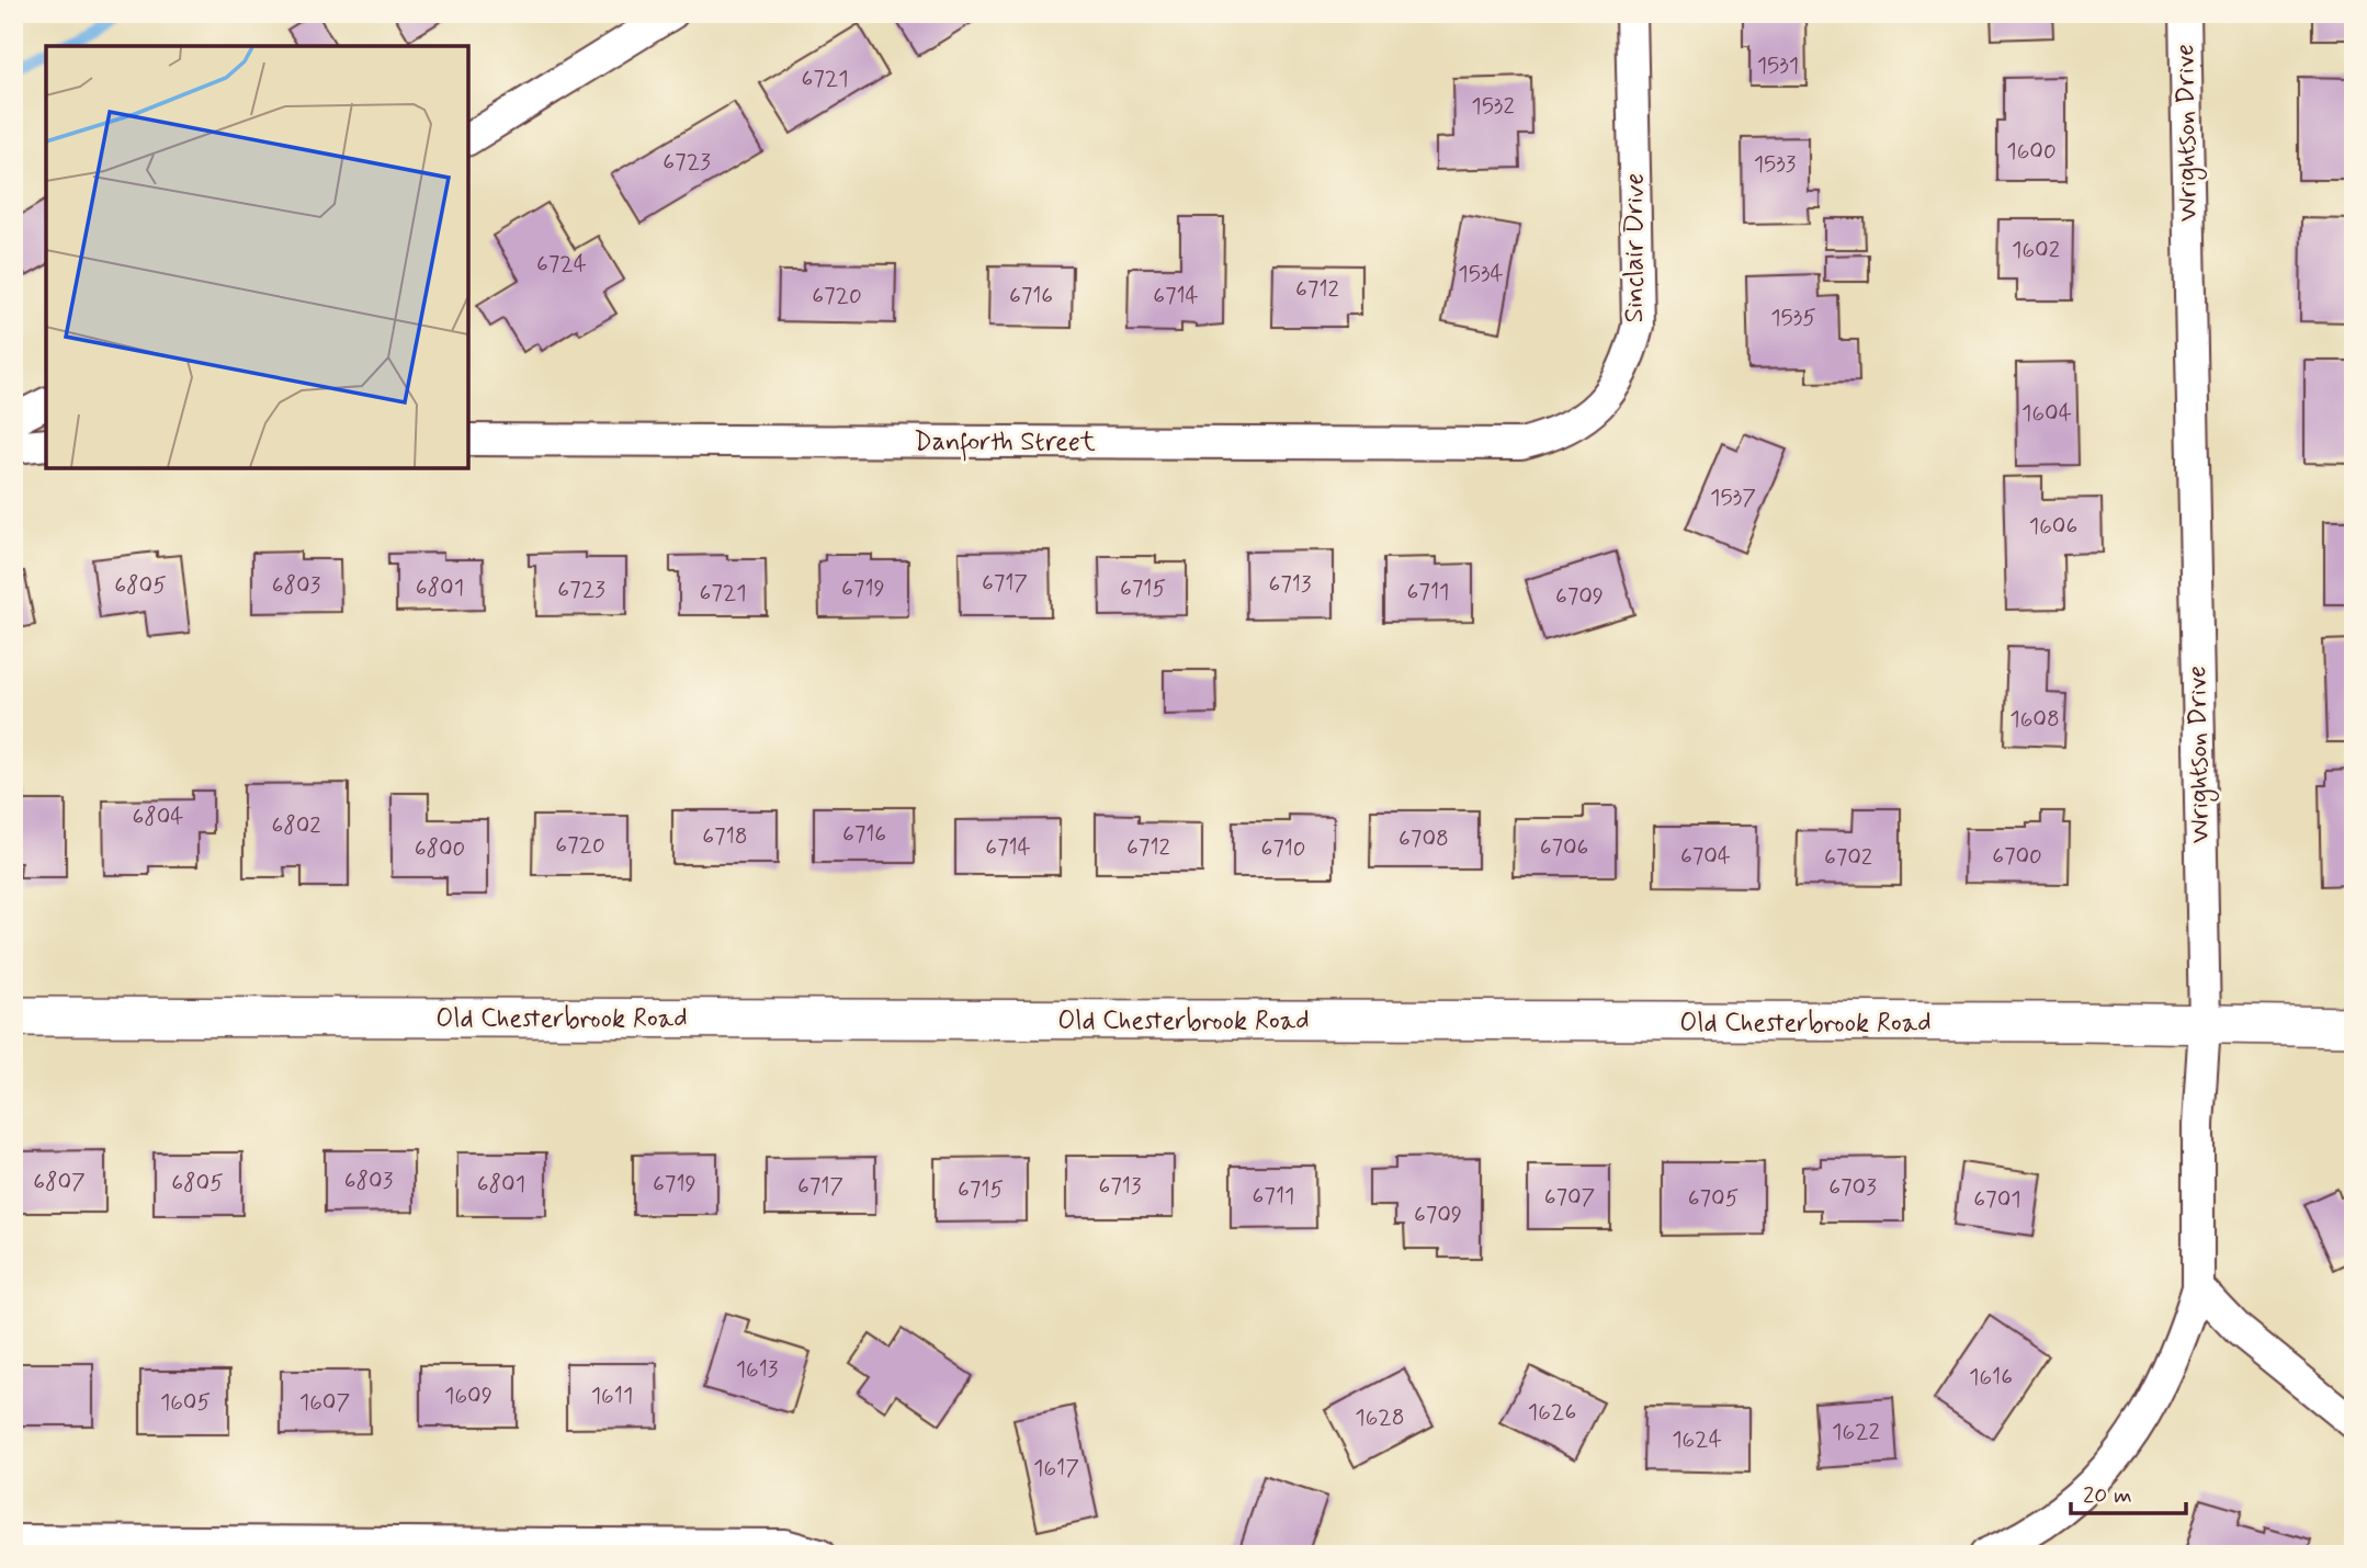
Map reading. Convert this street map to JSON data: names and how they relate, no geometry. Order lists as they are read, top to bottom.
{
  "streets": {
    "street": [
      "Wrightson Drive",
      "Sinclair Drive",
      "Danforth Street",
      "Old Chesterbrook Road"
    ]
  },
  "crossings": [
    ["Wrightson Drive", "Old Chesterbrook Road"],
    ["Sinclair Drive", "Danforth Street"]
  ],
  "house_numbers": [
    "1531",
    "6721",
    "1532",
    "1600",
    "6723",
    "1533",
    "1602",
    "6724",
    "1534",
    "6712",
    "6720",
    "6716",
    "6714",
    "1535",
    "1604",
    "1537",
    "1606",
    "6717",
    "6713",
    "6805",
    "6803",
    "6801",
    "6719",
    "6715",
    "6723",
    "6711",
    "6721",
    "6709",
    "1608",
    "6804",
    "6802",
    "6716",
    "6718",
    "6708",
    "6720",
    "6714",
    "6712",
    "6706",
    "6800",
    "6710",
    "6704",
    "6700",
    "6702",
    "6803",
    "6807",
    "6805",
    "6801",
    "6719",
    "6717",
    "6713",
    "6703",
    "6715",
    "6711",
    "6707",
    "6705",
    "6701",
    "6709",
    "1613",
    "1616",
    "1609",
    "1611",
    "1605",
    "1607",
    "1626",
    "1628",
    "1622",
    "1624",
    "1617"
  ],
  "scale_bar": "20 m"
}
